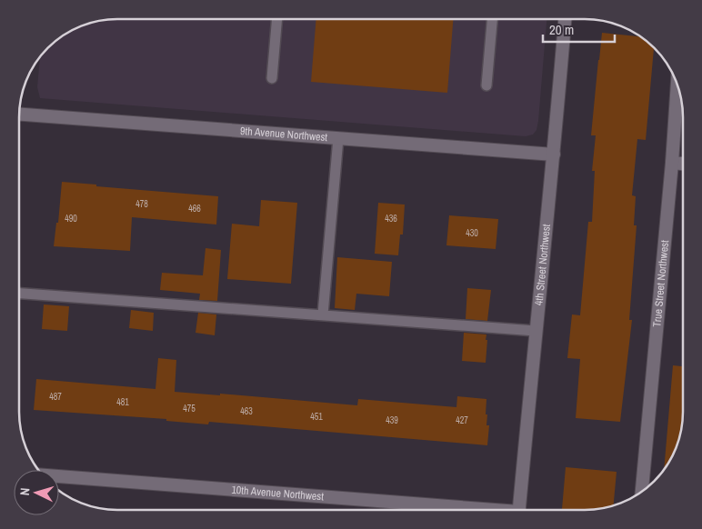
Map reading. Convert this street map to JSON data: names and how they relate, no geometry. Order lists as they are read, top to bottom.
{
  "streets": {
    "street": [
      "9th Avenue Northwest",
      "4th Street Northwest",
      "True Street Northwest",
      "10th Avenue Northwest"
    ]
  },
  "crossings": [
    ["9th Avenue Northwest", "4th Street Northwest"]
  ],
  "house_numbers": [
    "478",
    "466",
    "490",
    "436",
    "430",
    "487",
    "481",
    "475",
    "463",
    "451",
    "439",
    "427"
  ],
  "scale_bar": "20 m",
  "north": "left"
}
